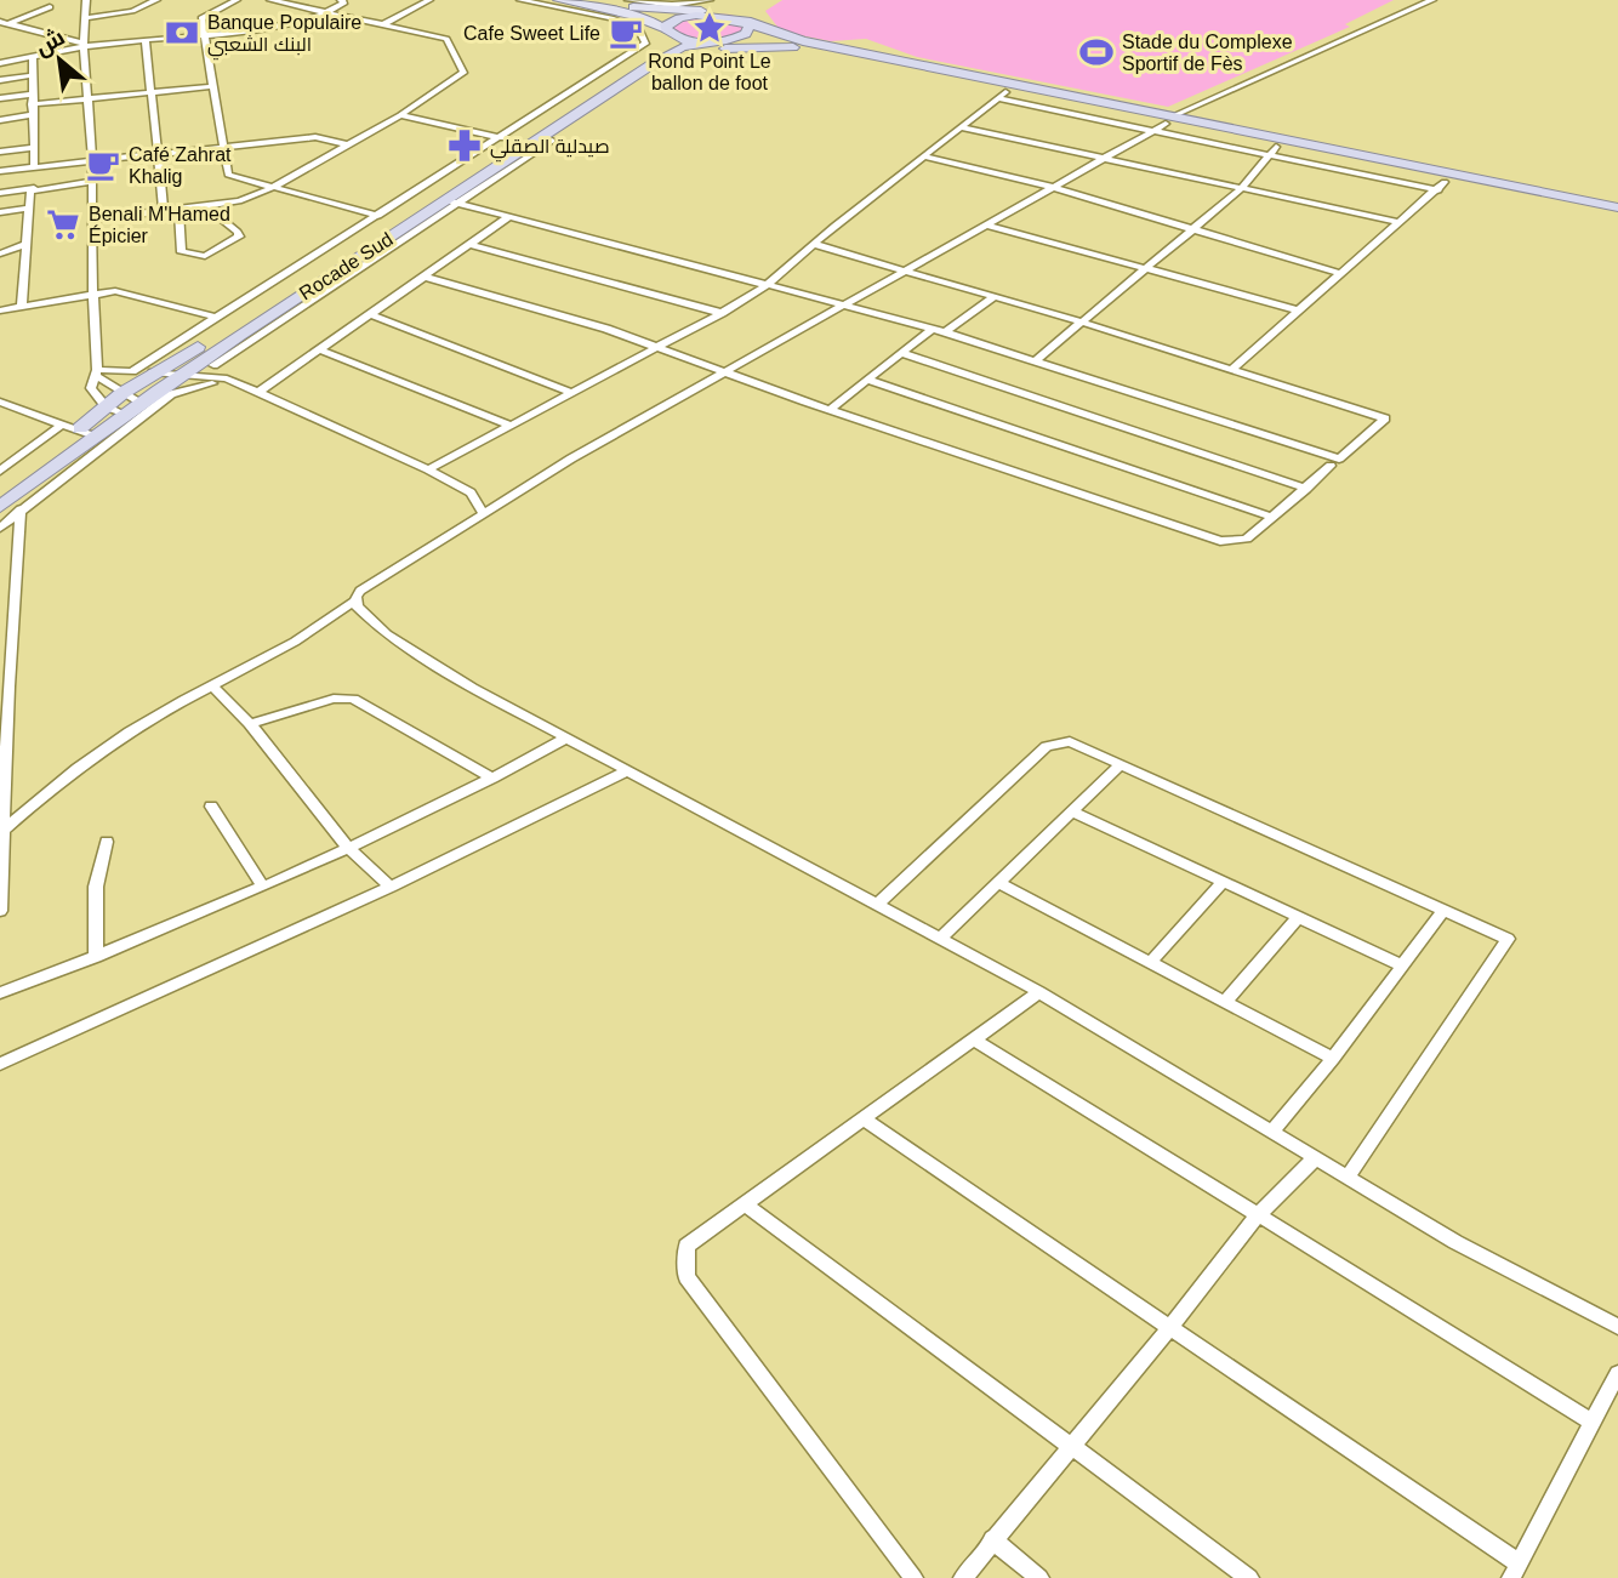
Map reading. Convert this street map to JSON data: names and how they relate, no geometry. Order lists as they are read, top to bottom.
{
  "streets": {
    "highway": ["Rocade Sud"]
  },
  "places": {
    "place": ["Rond Point Le ballon de foot"],
    "bank": ["Banque Populaire البنك الشعبي"],
    "cafe": ["Cafe Sweet Life", "Café Zahrat Khalig"],
    "sports": ["Stade du Complexe Sportif de Fès"],
    "pharmacy": ["صيدلية الصقلي"],
    "supermarket": ["Benali M'Hamed Épicier"]
  },
  "north": "top left"
}
